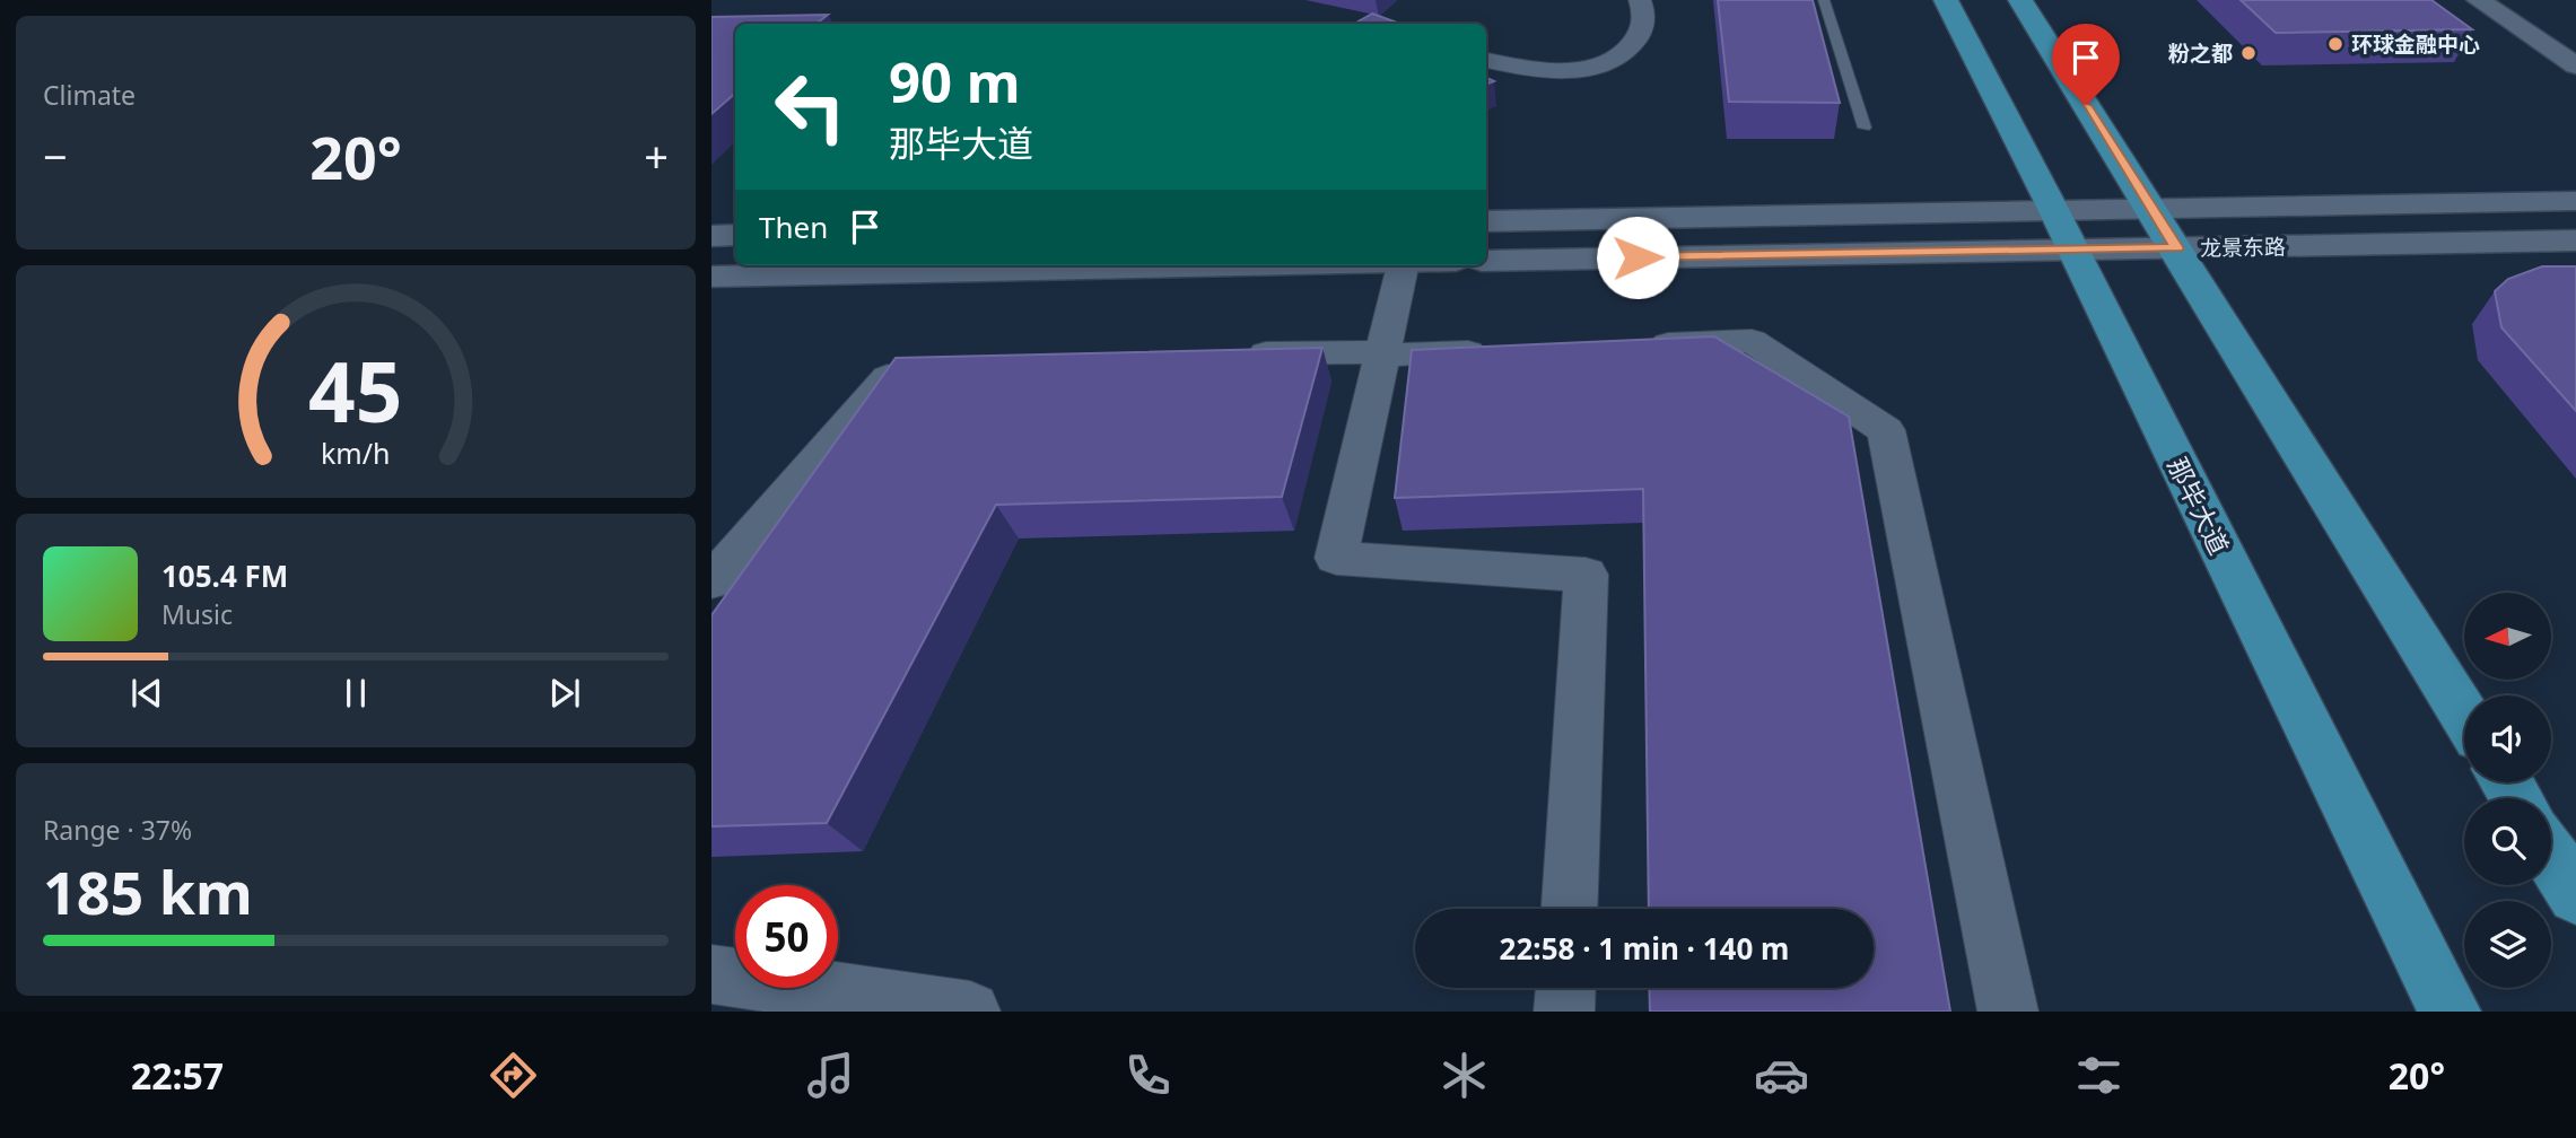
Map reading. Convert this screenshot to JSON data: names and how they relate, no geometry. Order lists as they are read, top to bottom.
{
  "streets": {
    "main road": ["龙景东路", "那毕大道"]
  },
  "crossings": [
    ["龙景东路", "那毕大道"]
  ],
  "places": ["环球金融中心", "粉之都"],
  "north": "left",
  "page": {
    "tile": [
      "Climate",
      ["Range · 37%", "185 km"]
    ],
    "turn": ["90 m", "那毕大道"],
    "heat": ["−", "20°", "+"],
    "then": "Then",
    "song": ["105.4 FM", "Music"],
    "limit": "50",
    "trip": "22:58 · 1 min · 140 m",
    "tabs": ["22:57", "20°"],
    "gauge": ["45", "km/h"]
  }
}
